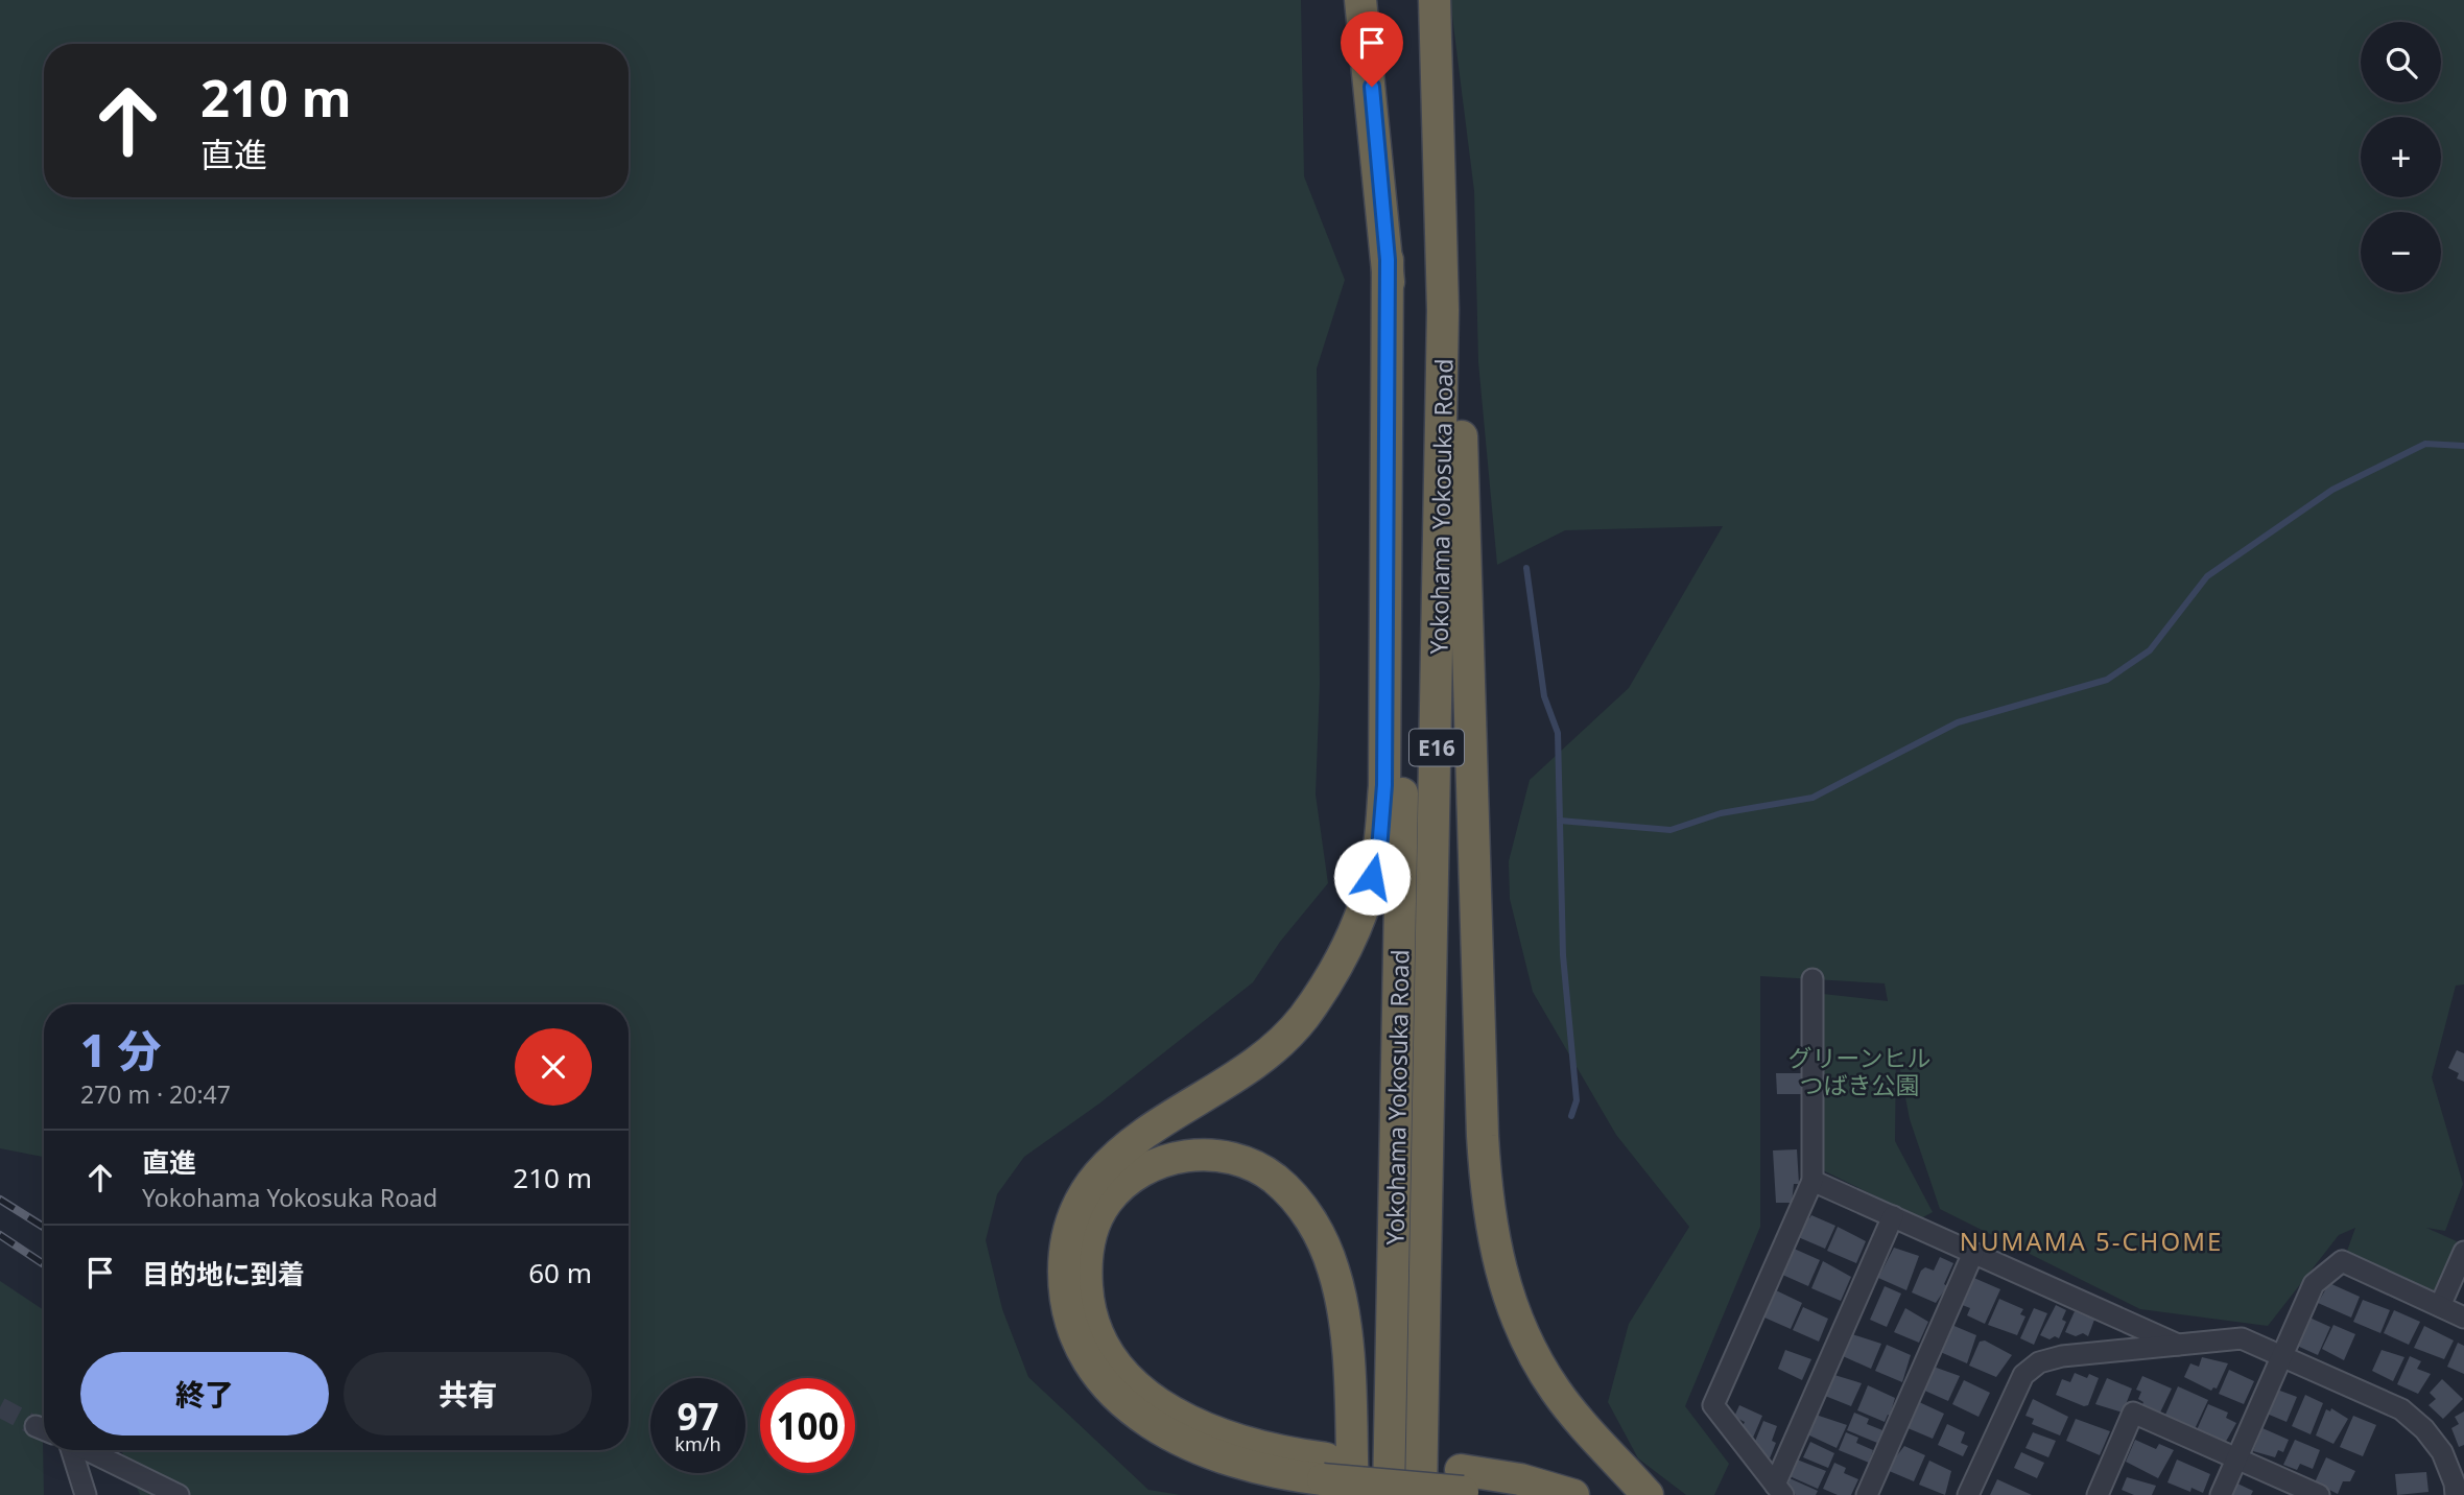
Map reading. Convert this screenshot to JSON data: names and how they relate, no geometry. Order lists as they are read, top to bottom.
{
  "streets": {
    "highway": ["Yokohama Yokosuka Road", "E16"]
  },
  "districts": ["NUMAMA 5-CHOME"],
  "parks": ["グリーンヒル つばき公園"],
  "page": {
    "map_buttons": ["+", "−"],
    "turn": ["210 m", "直進"],
    "heading": ["1 分", "270 m · 20:47"],
    "list": [
      {
        "name": "直進",
        "note": "Yokohama Yokosuka Road",
        "value": "210 m"
      },
      {
        "name": "目的地に到着",
        "value": "60 m"
      }
    ],
    "buttons": ["終了", "共有"],
    "speed": "97 km/h",
    "limit": "100"
  }
}
